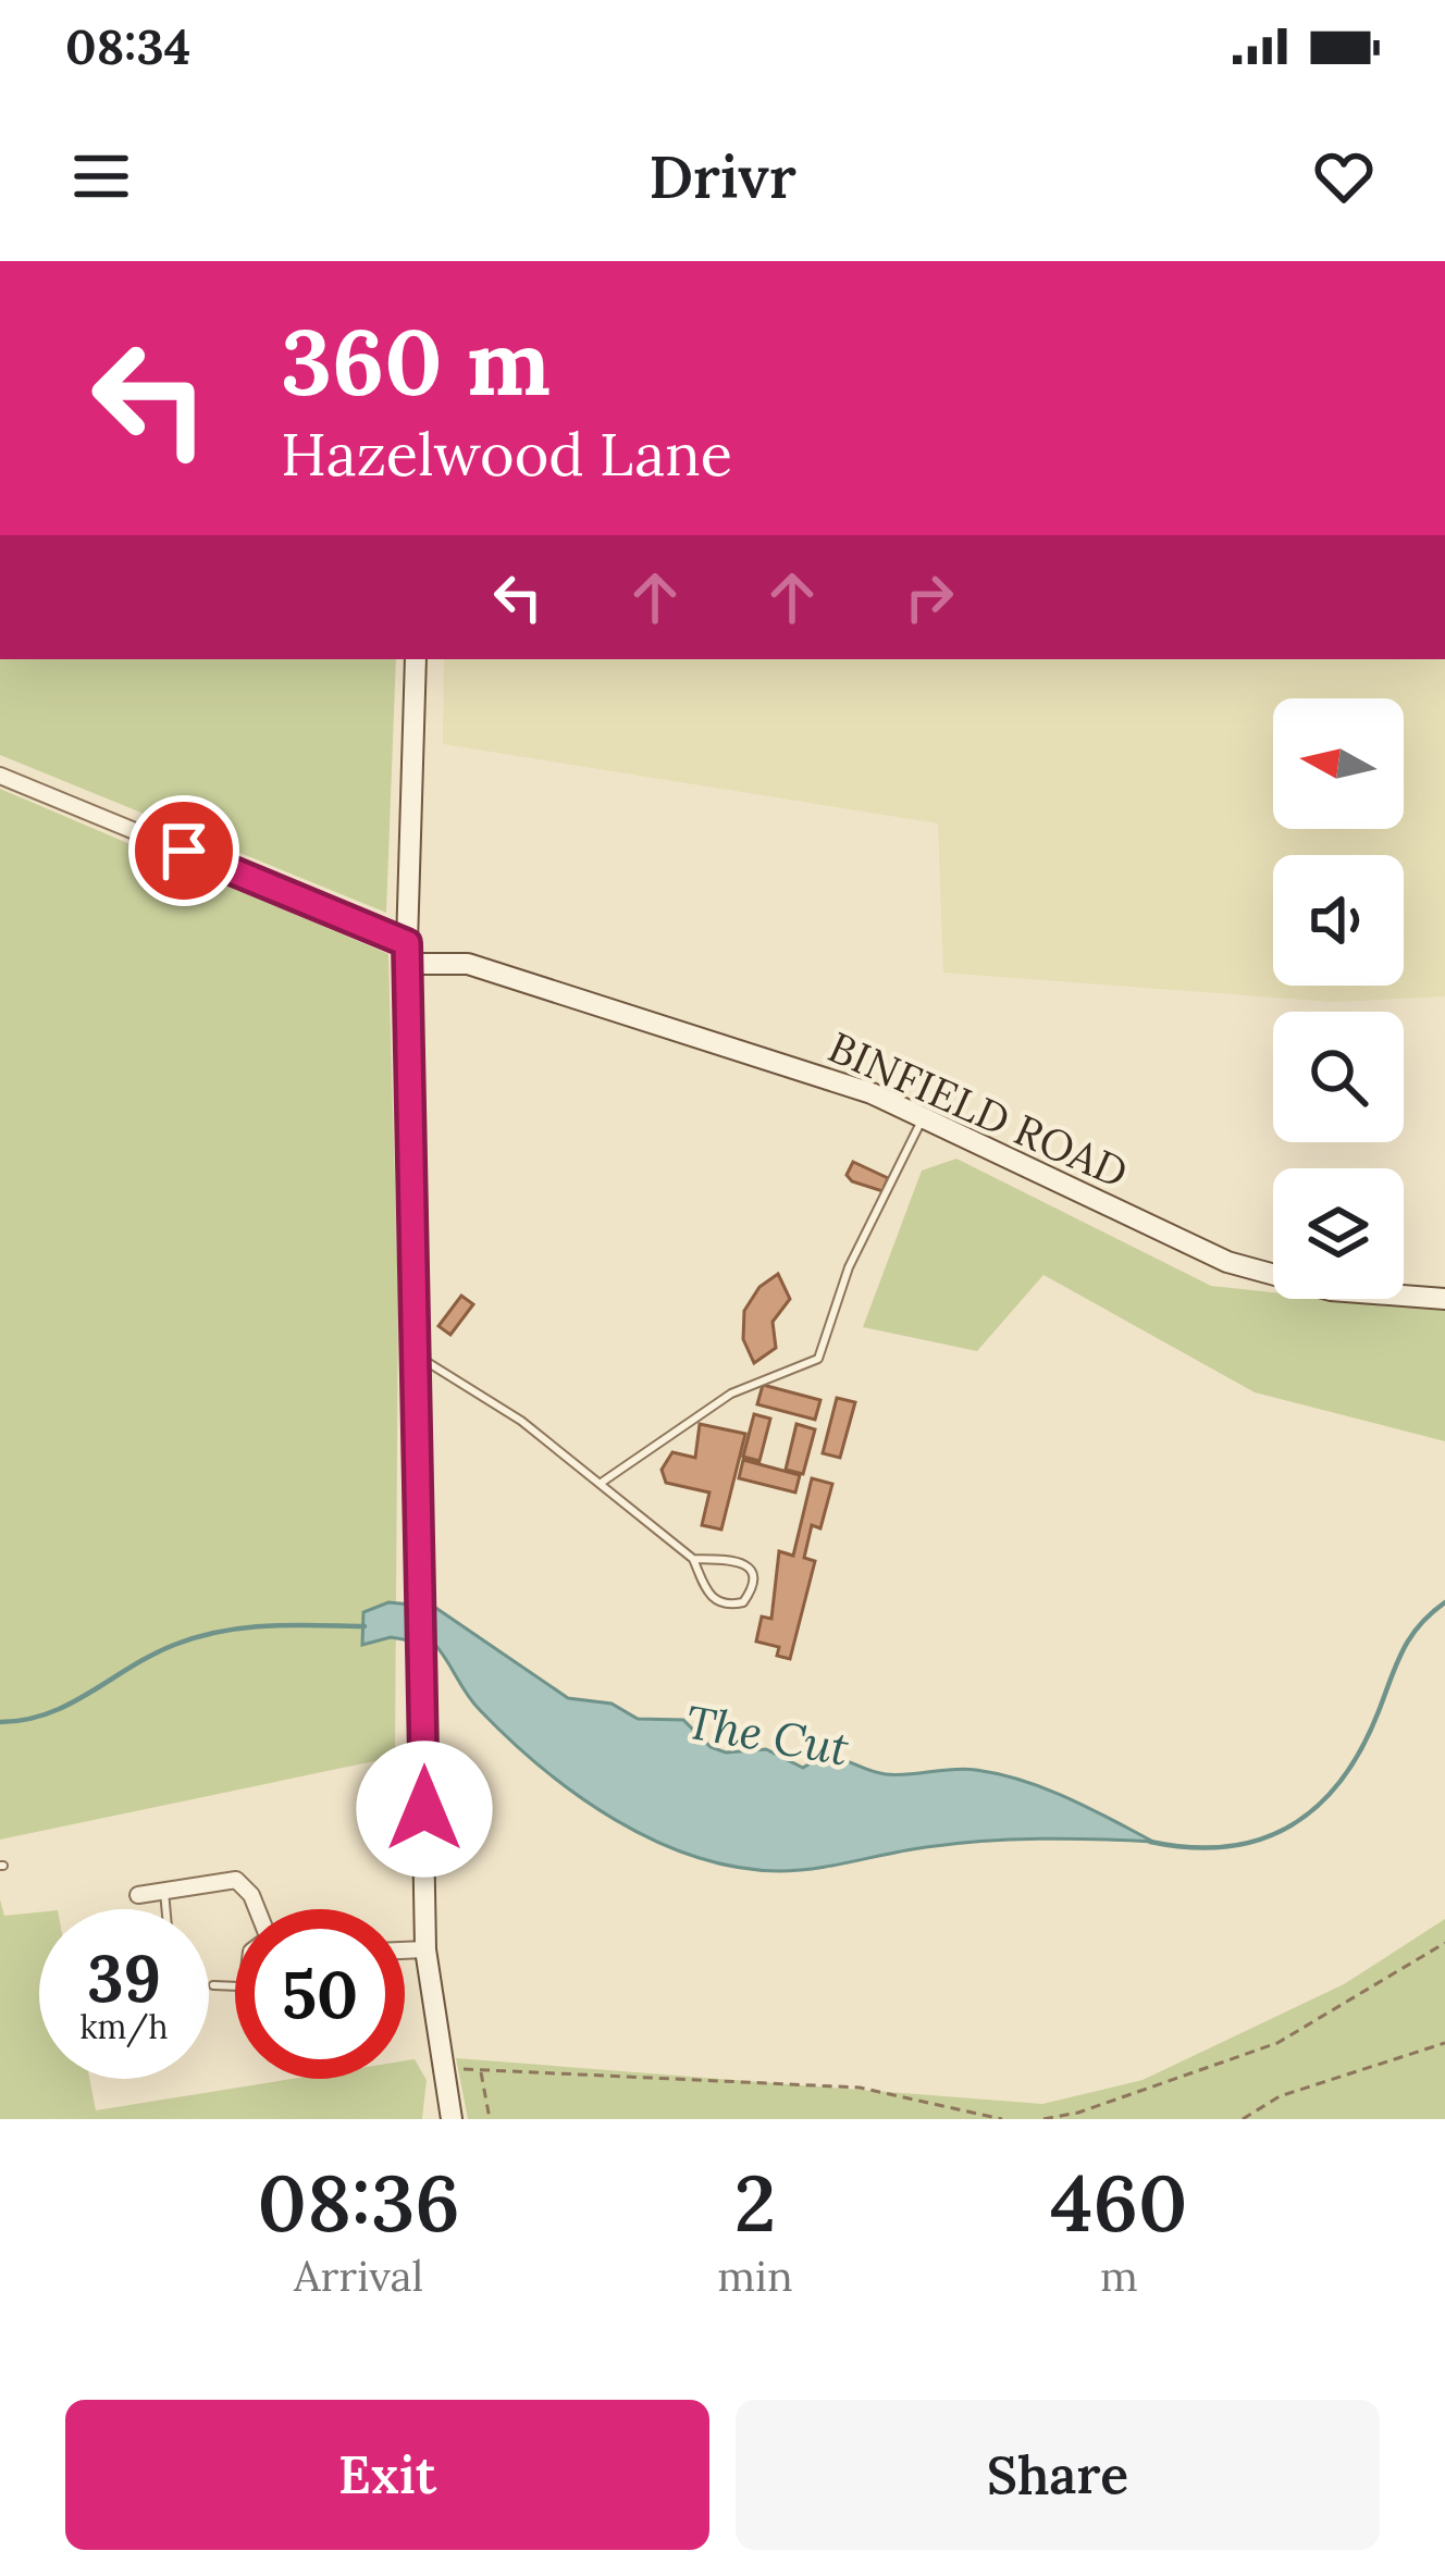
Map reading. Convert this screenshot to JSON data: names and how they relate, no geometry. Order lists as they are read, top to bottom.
{
  "streets": {
    "main road": ["BINFIELD ROAD"]
  },
  "water": ["The Cut"],
  "north": "left",
  "page": {
    "status": "08:34",
    "header": "Drivr",
    "turn": ["360 m", "Hazelwood Lane"],
    "speed": "39 km/h",
    "limit": "50",
    "eta": [
      "08:36",
      "Arrival",
      "2",
      "min",
      "460",
      "m"
    ],
    "buttons": ["Exit", "Share"]
  }
}
